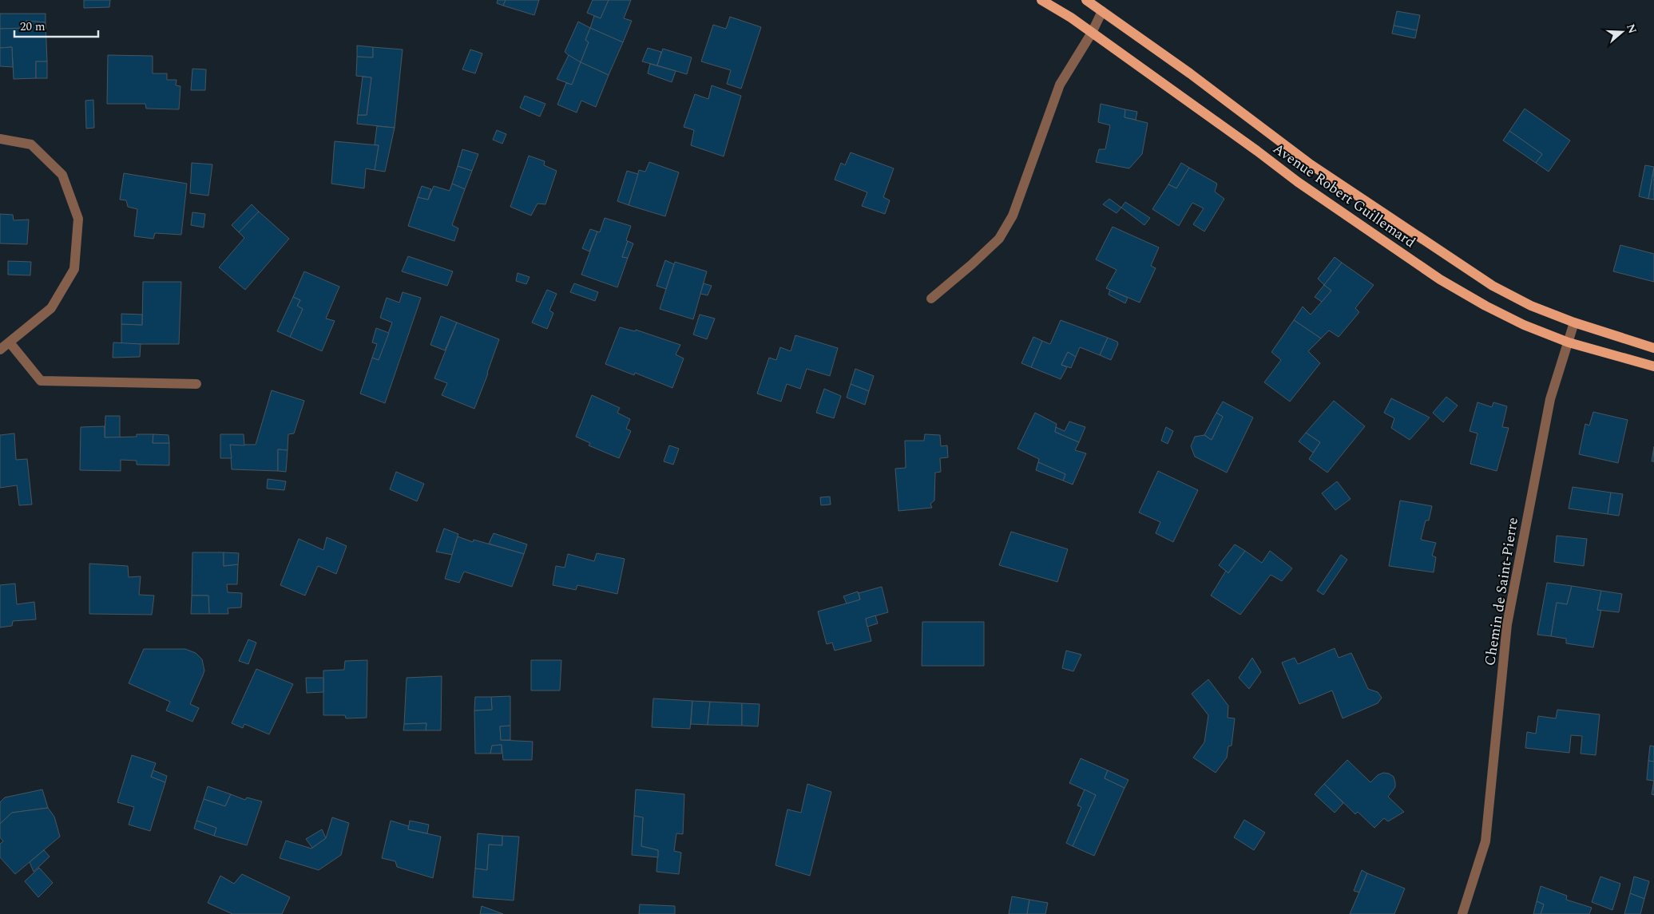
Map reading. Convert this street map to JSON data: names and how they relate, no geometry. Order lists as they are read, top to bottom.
{
  "streets": {
    "main road": ["Avenue Robert Guillemard"],
    "street": ["Chemin de Saint-Pierre"]
  },
  "crossings": [
    ["Avenue Robert Guillemard", "Chemin de Saint-Pierre"]
  ],
  "scale_bar": "20 m",
  "north": "right"
}
